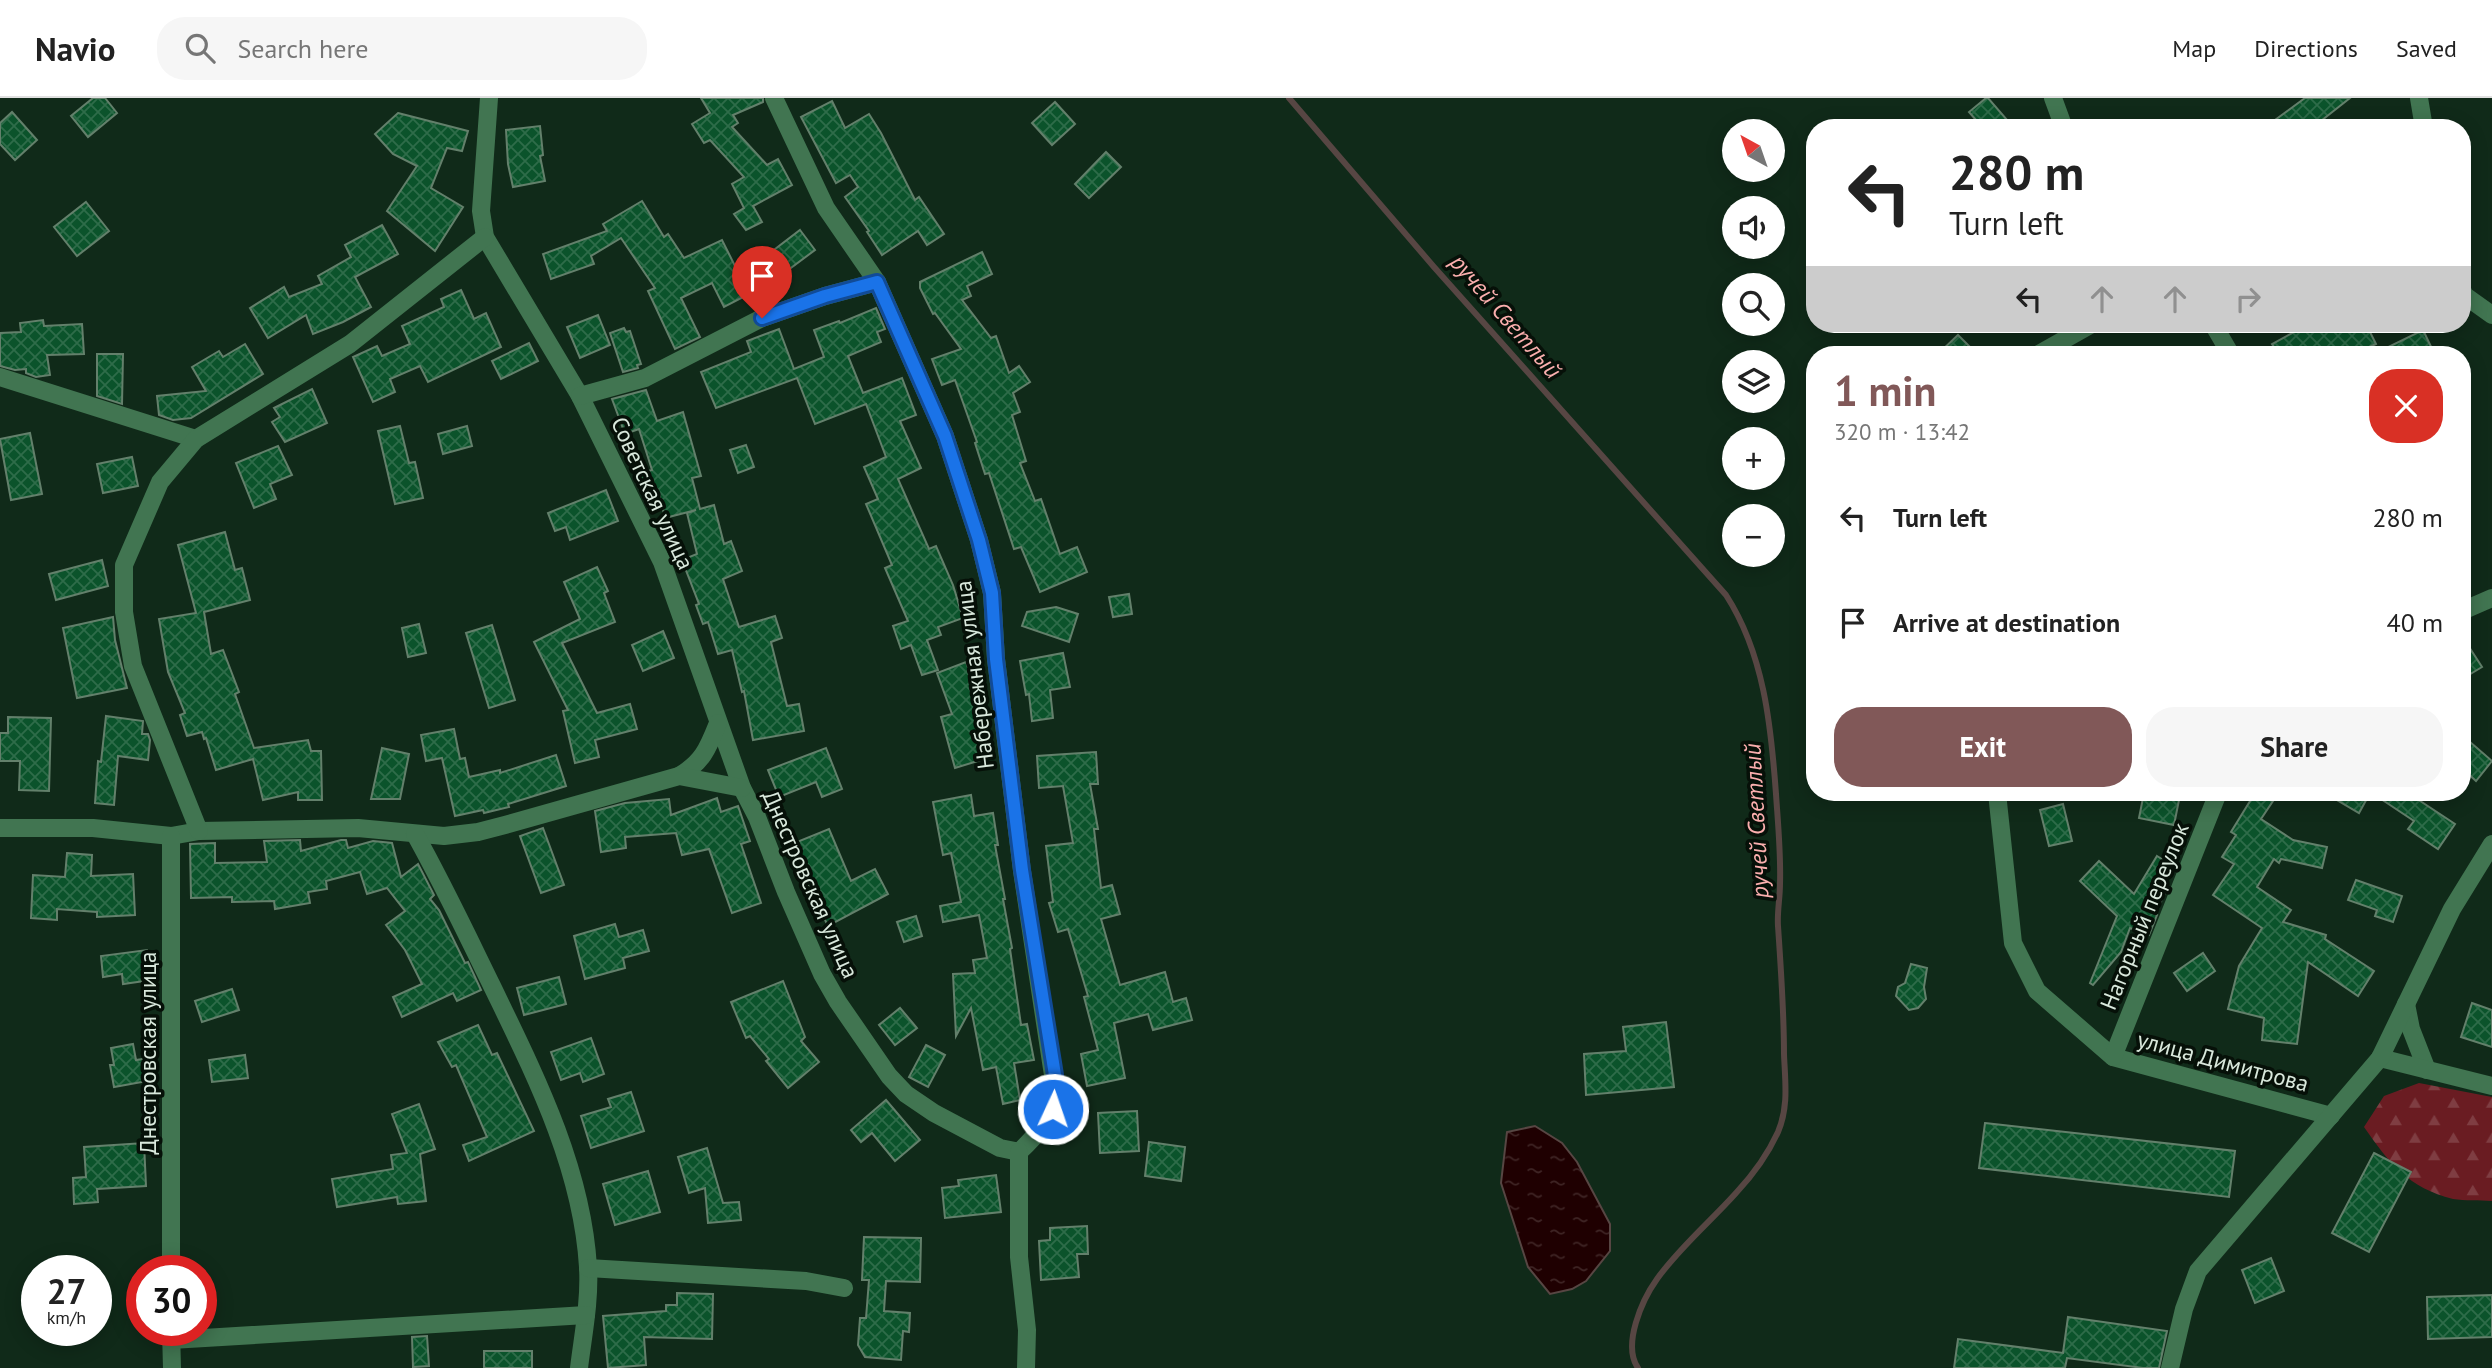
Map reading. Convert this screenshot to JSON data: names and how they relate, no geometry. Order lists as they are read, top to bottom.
{
  "streets": {
    "street": [
      "Советская улица",
      "Набережная улица",
      "Днестровская улица",
      "Нагорный переулок",
      "улица Димитрова"
    ]
  },
  "crossings": [
    ["Советская улица", "Днестровская улица"],
    ["Набережная улица", "Днестровская улица"],
    ["Нагорный переулок", "улица Димитрова"]
  ],
  "water": ["ручей Светлый"],
  "north": "top left",
  "page": {
    "header": "Navio",
    "search": "Search here",
    "nav": ["Map", "Directions", "Saved"],
    "map_buttons": ["+", "−"],
    "turn": ["280 m", "Turn left"],
    "heading": ["1 min", "320 m · 13:42"],
    "list": [
      {
        "name": "Turn left",
        "value": "280 m"
      },
      {
        "name": "Arrive at destination",
        "value": "40 m"
      }
    ],
    "buttons": ["Exit", "Share"],
    "speed": "27 km/h",
    "limit": "30"
  }
}
